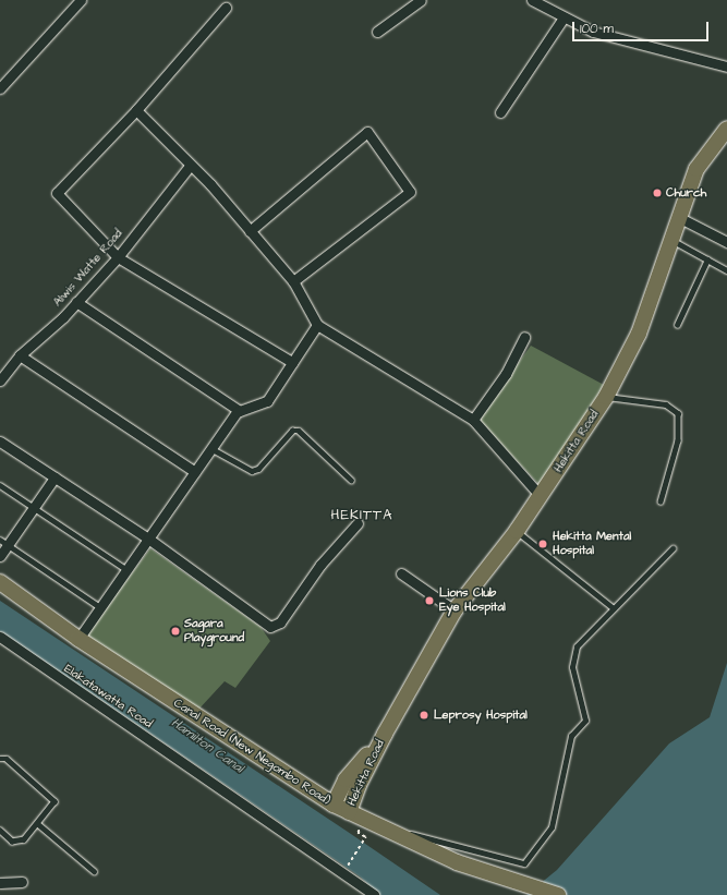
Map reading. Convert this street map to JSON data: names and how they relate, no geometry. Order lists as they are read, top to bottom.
{
  "streets": {
    "main road": ["Hekitta Road", "Canal Road (New Negombo Road)"],
    "street": ["Alwis Watte Road", "Elakatawatta Road"]
  },
  "crossings": [
    ["Hekitta Road", "Canal Road (New Negombo Road)"]
  ],
  "districts": ["HEKITTA"],
  "water": ["Hamilton Canal"],
  "places": [
    "Church",
    "Hekitta Mental Hospital",
    "Lions Club Eye Hospital",
    "Sagara Playground",
    "Leprosy Hospital"
  ],
  "scale_bar": "100 m"
}
